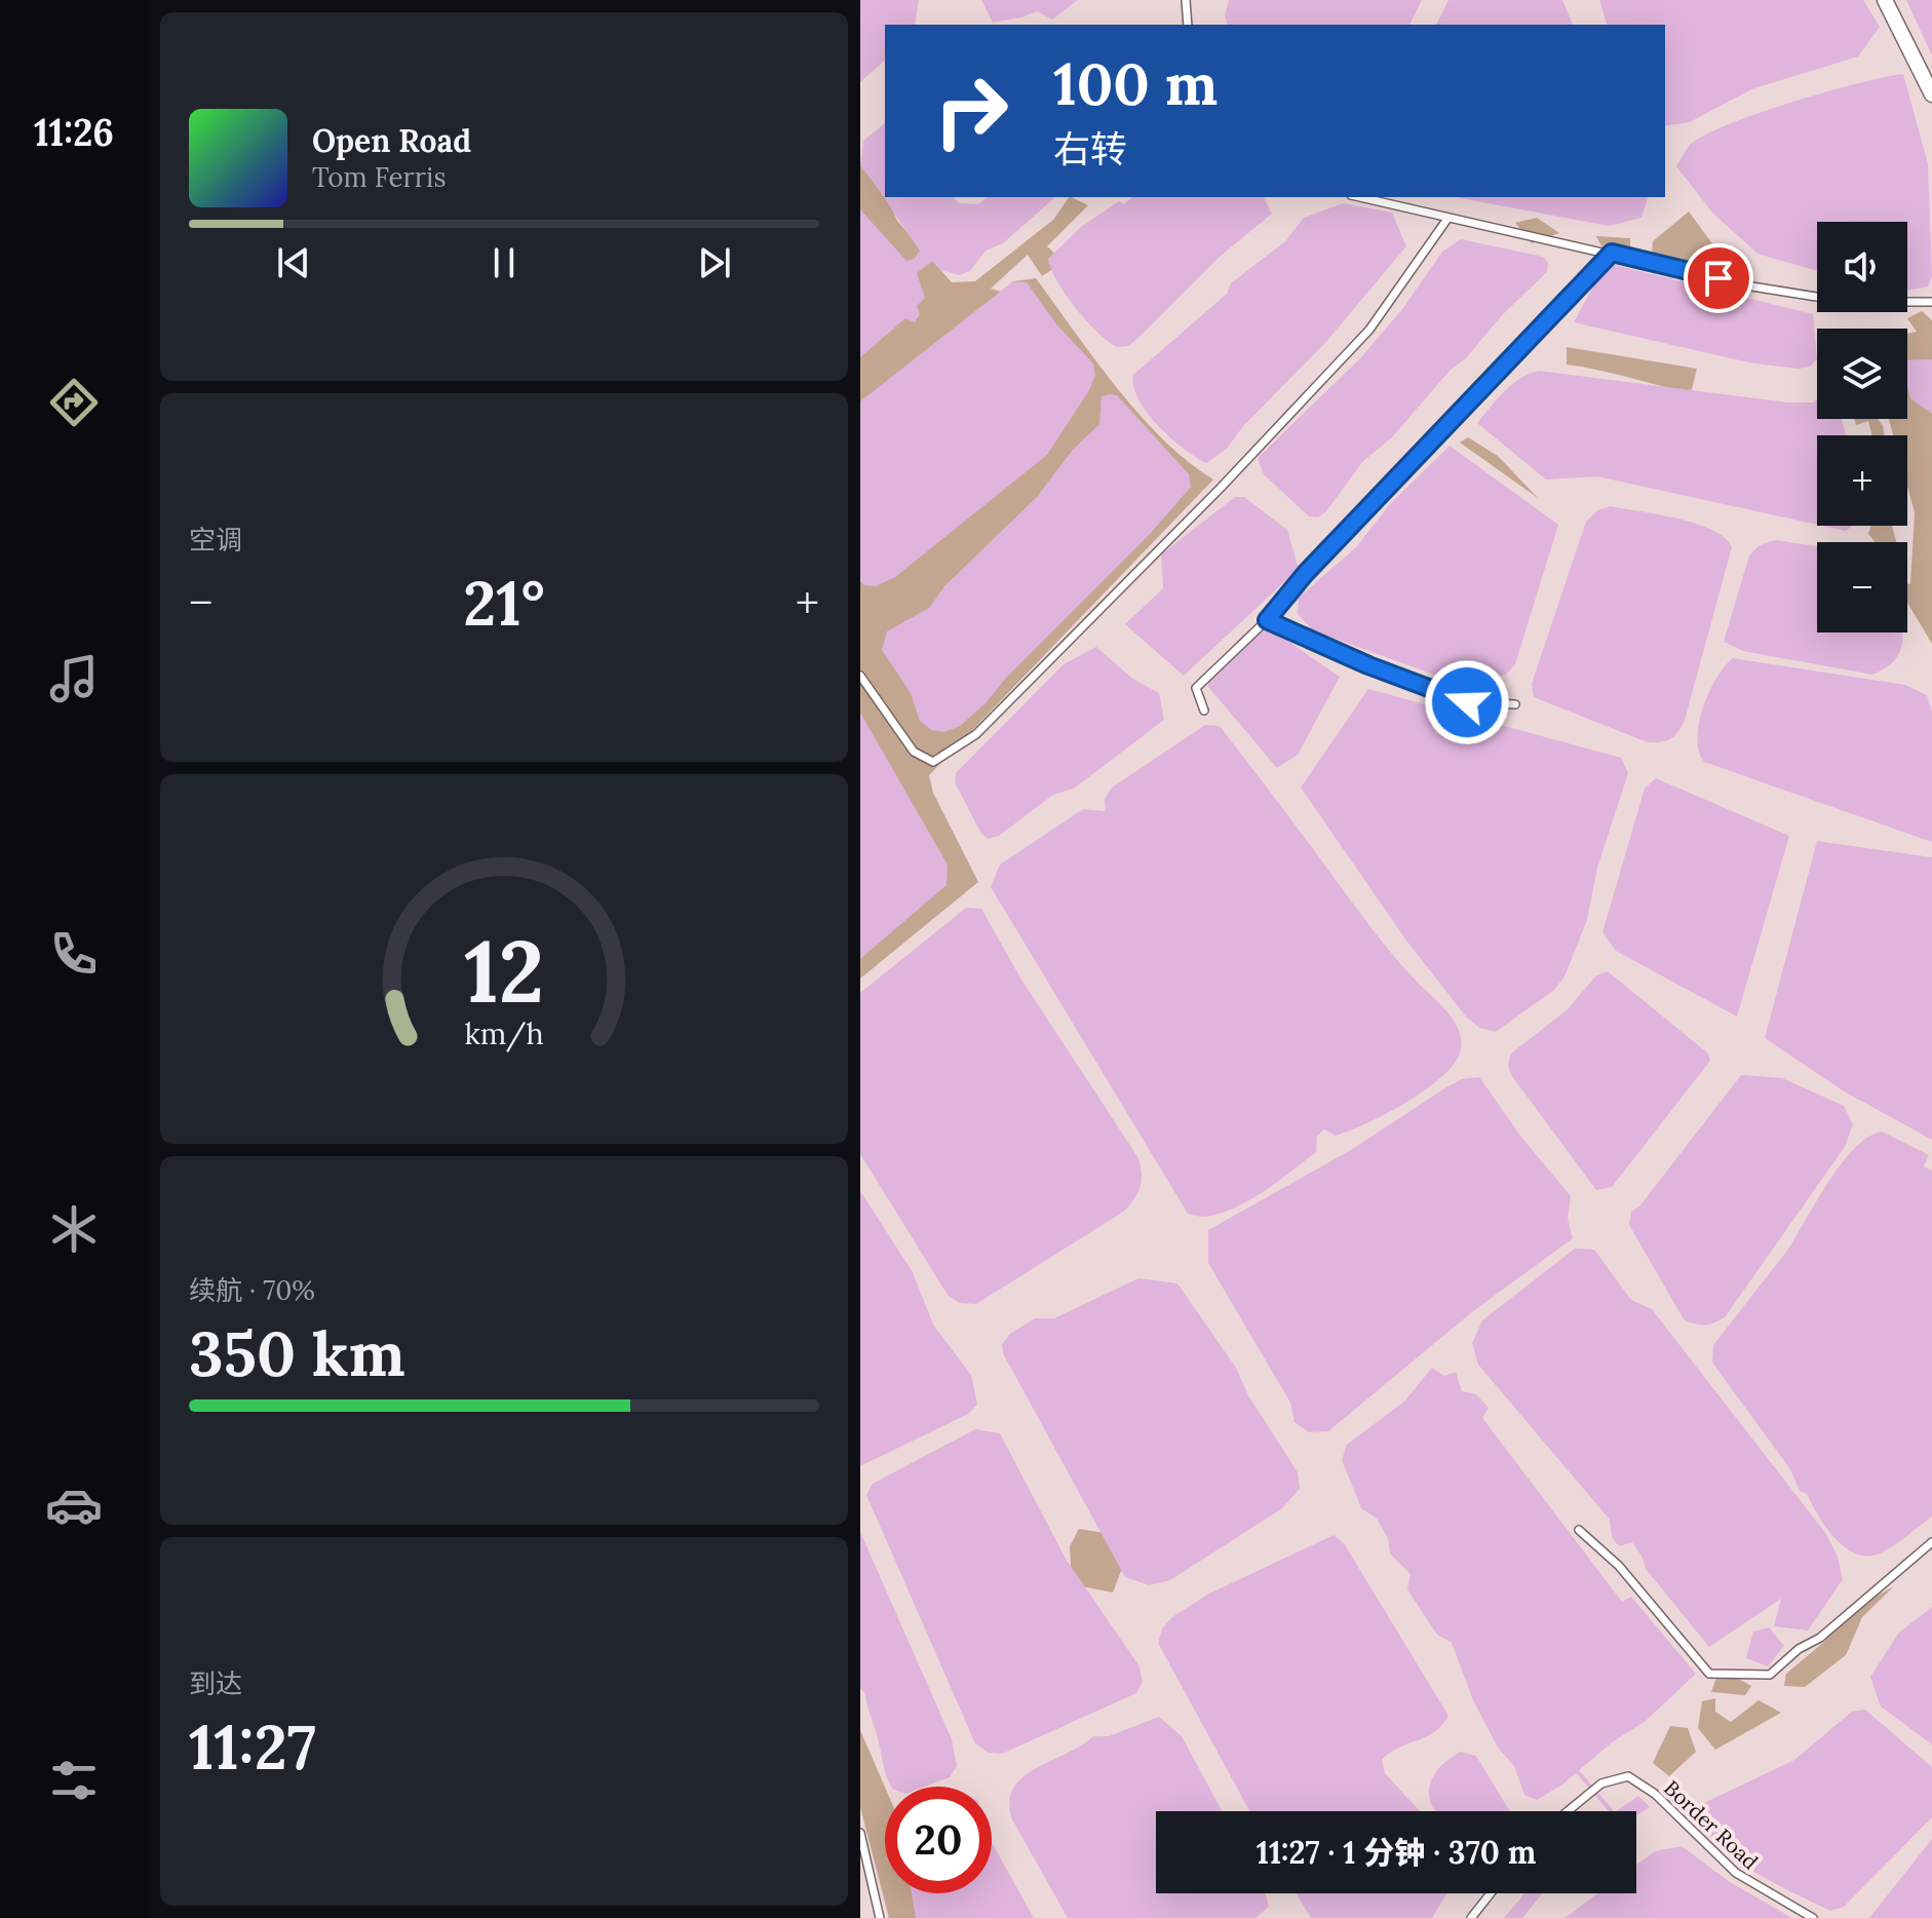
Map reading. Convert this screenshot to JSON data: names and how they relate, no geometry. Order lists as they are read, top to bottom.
{
  "streets": {
    "lane": ["Border Road"]
  },
  "page": {
    "tabs": "11:26",
    "turn": ["100 m", "右转"],
    "song": ["Open Road", "Tom Ferris"],
    "map_buttons": ["+", "−"],
    "tile": [
      "空调",
      ["续航 · 70%", "350 km"],
      ["到达", "11:27"]
    ],
    "heat": ["−", "21°", "+"],
    "limit": "20",
    "trip": "11:27 · 1 分钟 · 370 m",
    "gauge": ["12", "km/h"]
  }
}
